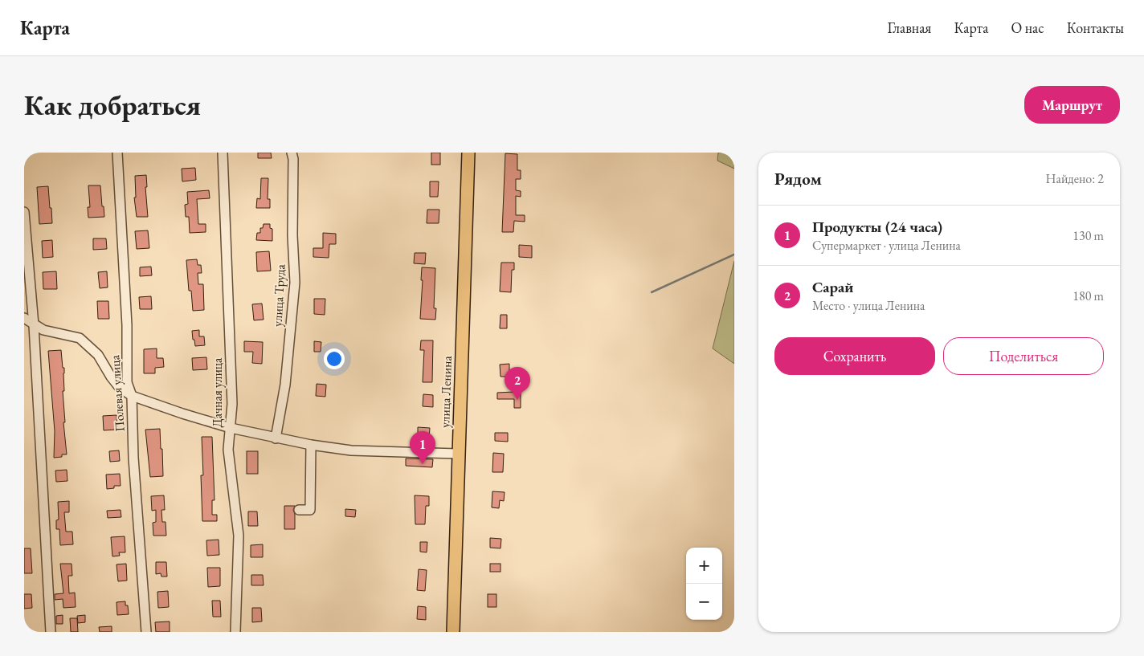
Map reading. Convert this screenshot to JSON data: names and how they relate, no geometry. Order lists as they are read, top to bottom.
{
  "streets": {
    "main road": ["улица Ленина"],
    "street": ["улица Труда", "Дачная улица", "Полевая улица"]
  },
  "page": {
    "header": "Карта",
    "nav": [
      "Главная",
      "Карта",
      "О нас",
      "Контакты"
    ],
    "buttons": [
      "Маршрут",
      ["Сохранить", "Поделиться"]
    ],
    "title": "Как добраться",
    "heading": ["Рядом", "Найдено: 2"],
    "list": [
      {
        "mark": "1",
        "name": "Продукты (24 часа)",
        "note": "Супермаркет · улица Ленина",
        "value": "130 m"
      },
      {
        "mark": "2",
        "name": "Сарай",
        "note": "Место · улица Ленина",
        "value": "180 m"
      }
    ],
    "pins": ["2", "1"],
    "map_buttons": ["+", "−"]
  }
}
